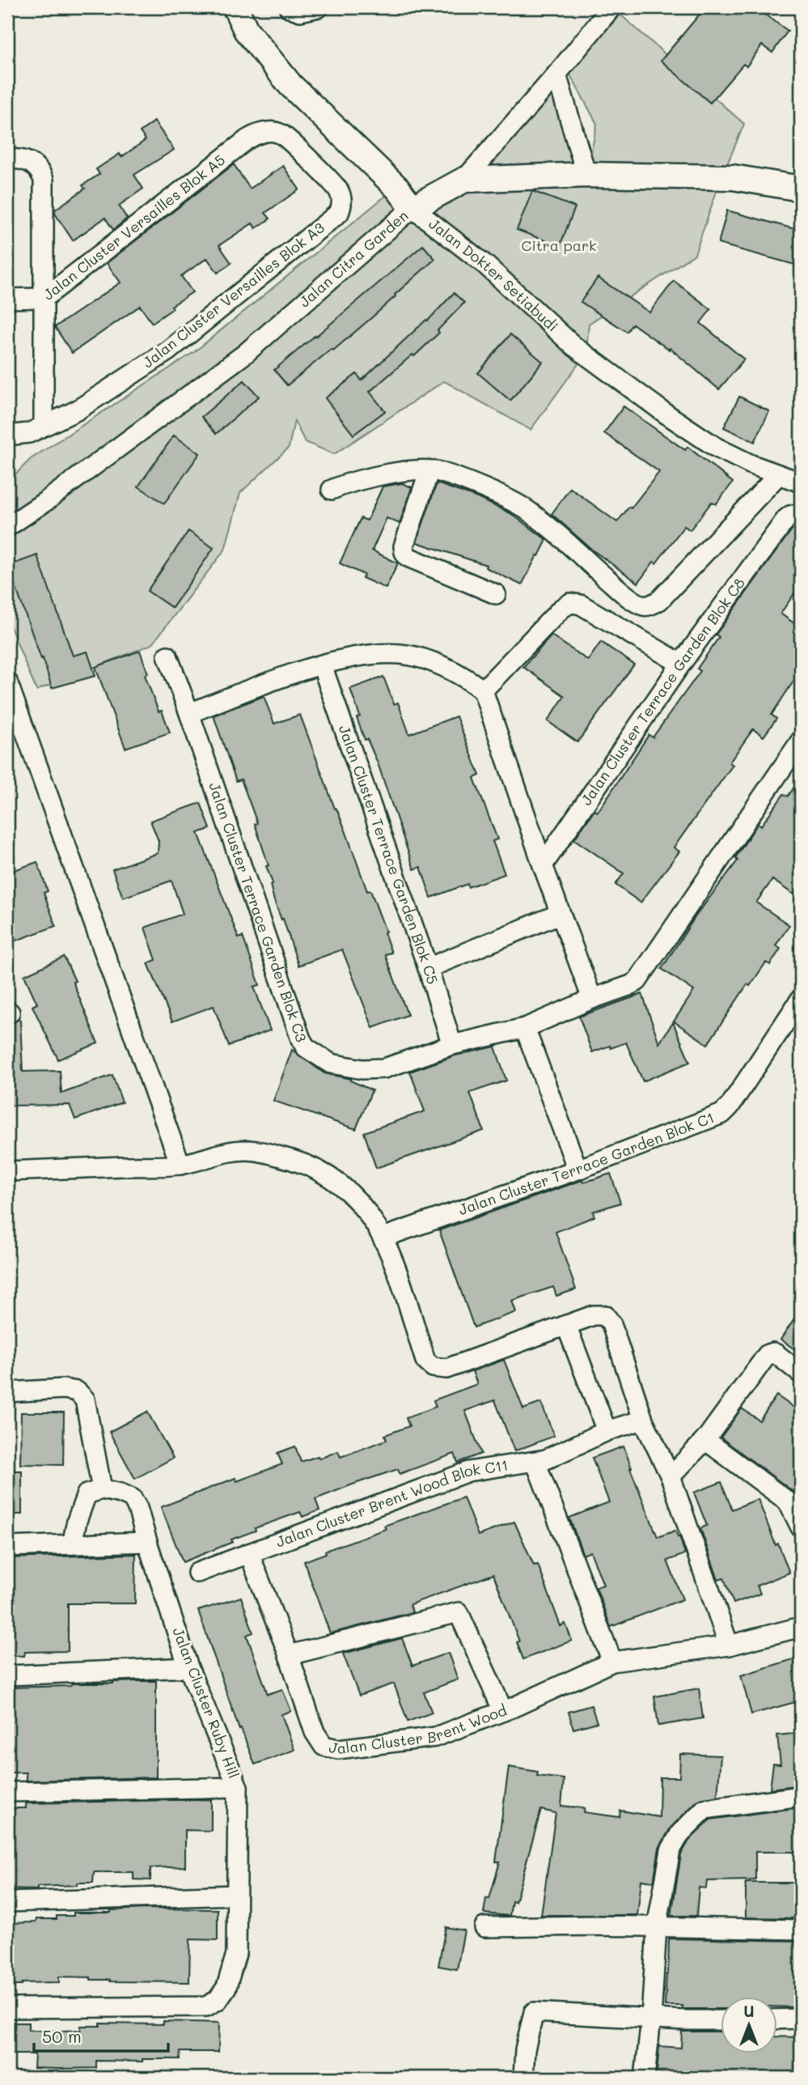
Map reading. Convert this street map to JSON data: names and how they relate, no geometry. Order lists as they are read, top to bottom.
{
  "streets": {
    "street": [
      "Jalan Cluster Versailles Blok A5",
      "Jalan Citra Garden",
      "Jalan Dokter Setiabudi",
      "Jalan Cluster Versailles Blok A3",
      "Jalan Cluster Terrace Garden Blok C8",
      "Jalan Cluster Terrace Garden Blok C5",
      "Jalan Cluster Terrace Garden Blok C3",
      "Jalan Cluster Terrace Garden Blok C1",
      "Jalan Cluster Brent Wood Blok C11",
      "Jalan Cluster Ruby Hill",
      "Jalan Cluster Brent Wood"
    ]
  },
  "crossings": [
    ["Jalan Cluster Versailles Blok A5", "Jalan Cluster Versailles Blok A3"],
    ["Jalan Citra Garden", "Jalan Dokter Setiabudi"],
    ["Jalan Cluster Terrace Garden Blok C5", "Jalan Cluster Terrace Garden Blok C3"],
    ["Jalan Cluster Brent Wood Blok C11", "Jalan Cluster Brent Wood"]
  ],
  "parks": ["Citra park"],
  "scale_bar": "50 m",
  "north": "top"
}
